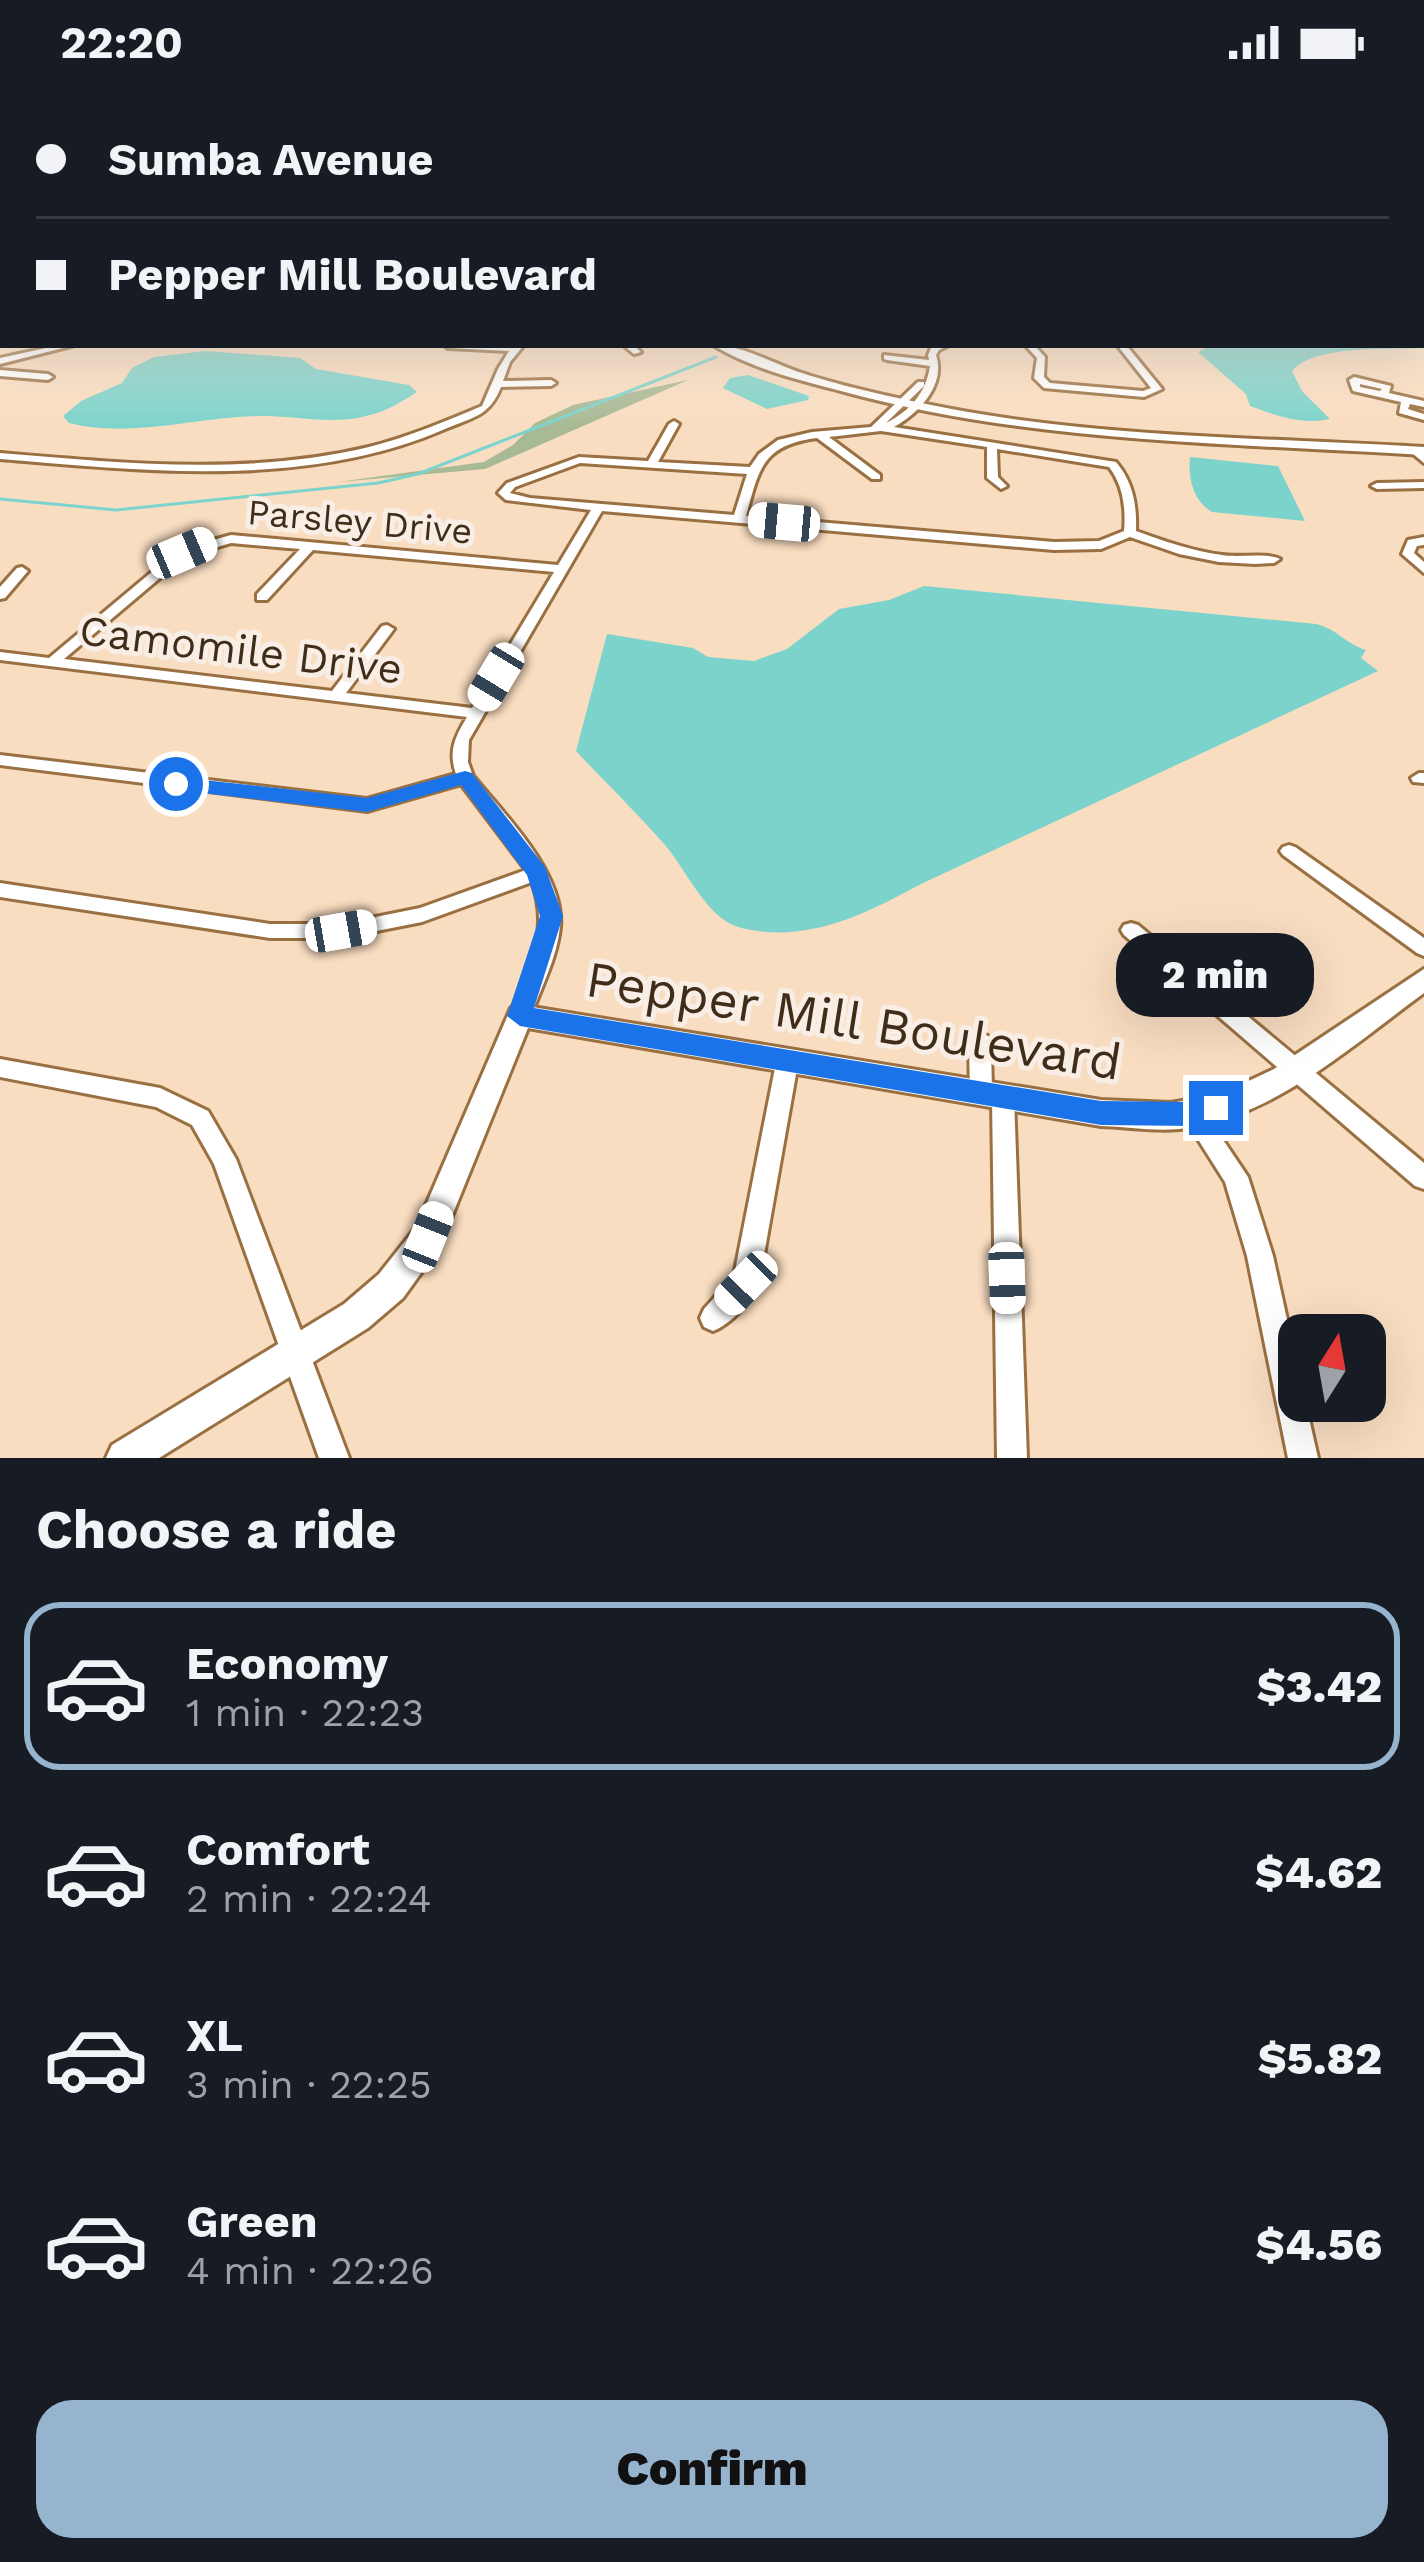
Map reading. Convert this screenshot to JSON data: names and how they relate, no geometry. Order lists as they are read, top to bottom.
{
  "streets": {
    "street": ["Parsley Drive", "Camomile Drive", "Pepper Mill Boulevard"]
  },
  "crossings": [
    ["Parsley Drive", "Camomile Drive"]
  ],
  "north": "top",
  "page": {
    "status": "22:20",
    "banner": ["Sumba Avenue", "Pepper Mill Boulevard"],
    "bubble": "2 min",
    "heading": "Choose a ride",
    "list": [
      {
        "name": "Economy",
        "note": "1 min · 22:23",
        "value": "$3.42"
      },
      {
        "name": "Comfort",
        "note": "2 min · 22:24",
        "value": "$4.62"
      },
      {
        "name": "XL",
        "note": "3 min · 22:25",
        "value": "$5.82"
      },
      {
        "name": "Green",
        "note": "4 min · 22:26",
        "value": "$4.56"
      }
    ],
    "buttons": "Confirm"
  }
}
